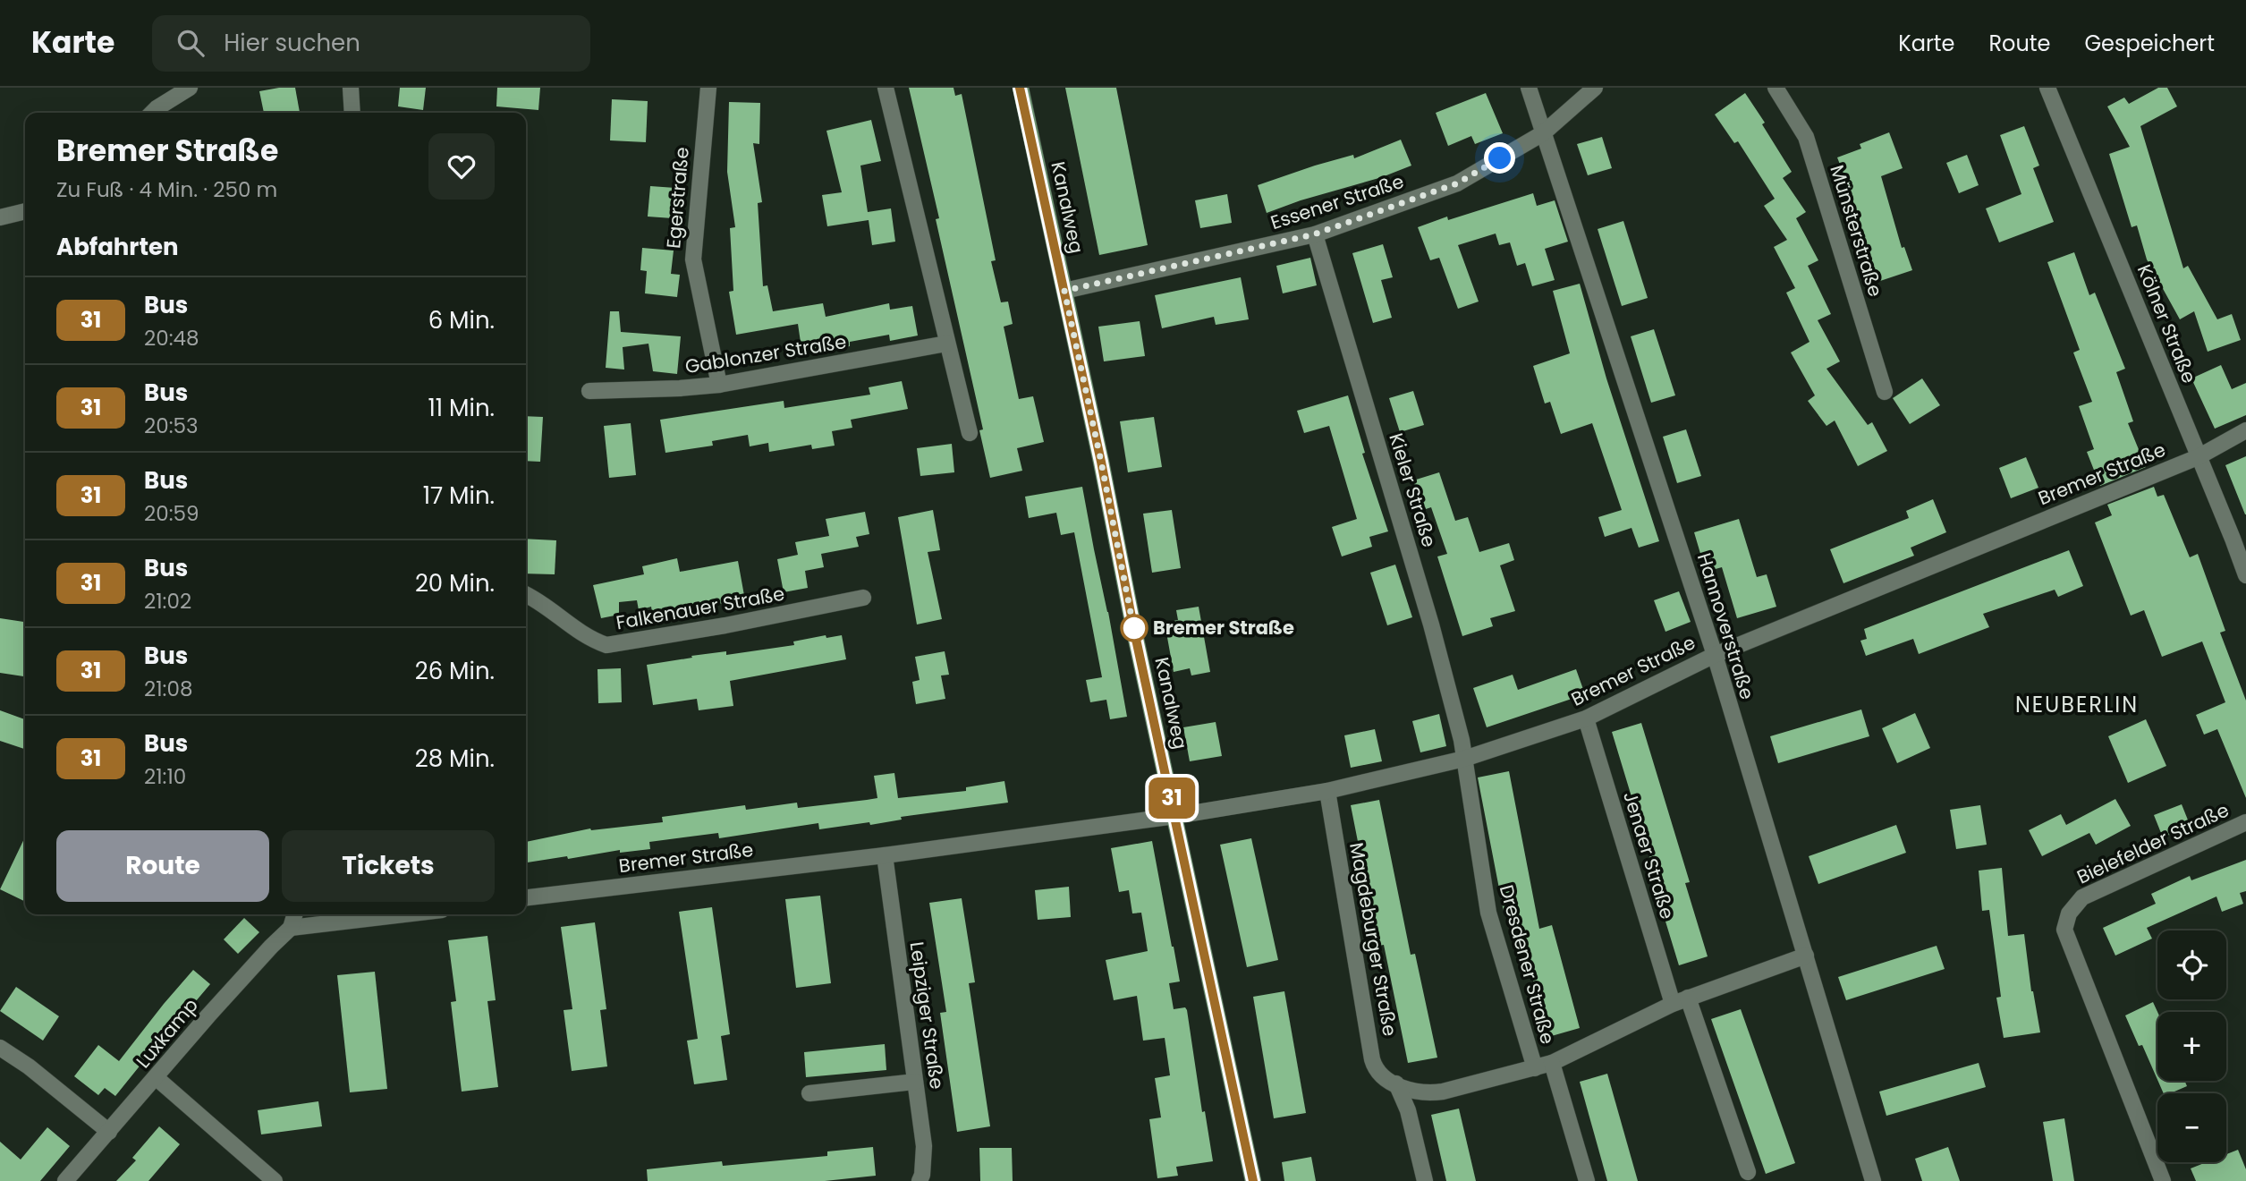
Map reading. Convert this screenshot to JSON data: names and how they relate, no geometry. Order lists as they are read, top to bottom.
{
  "streets": {
    "street": [
      "Egerstraße",
      "Essener Straße",
      "Kanalweg",
      "Münsterstraße",
      "Kölner Straße",
      "Gablonzer Straße",
      "Bremer Straße",
      "Kieler Straße",
      "Falkenauer Straße",
      "Hannoverstraße",
      "Bielefelder Straße",
      "Jenaer Straße",
      "Magdeburger Straße",
      "Dresdener Straße",
      "Leipziger Straße",
      "Luxkamp"
    ]
  },
  "crossings": [
    ["Egerstraße", "Gablonzer Straße"],
    ["Essener Straße", "Kanalweg"],
    ["Essener Straße", "Kieler Straße"],
    ["Essener Straße", "Hannoverstraße"],
    ["Kanalweg", "Bremer Straße"],
    ["Kölner Straße", "Bremer Straße"],
    ["Bremer Straße", "Kieler Straße"],
    ["Bremer Straße", "Hannoverstraße"],
    ["Bremer Straße", "Jenaer Straße"],
    ["Bremer Straße", "Magdeburger Straße"],
    ["Bremer Straße", "Dresdener Straße"],
    ["Bremer Straße", "Leipziger Straße"],
    ["Kieler Straße", "Dresdener Straße"],
    ["Hannoverstraße", "Magdeburger Straße"],
    ["Jenaer Straße", "Magdeburger Straße"],
    ["Magdeburger Straße", "Dresdener Straße"]
  ],
  "districts": ["NEUBERLIN"],
  "places": ["Bremer Straße"],
  "lines": ["bus line 31"],
  "page": {
    "header": "Karte",
    "search": "Hier suchen",
    "nav": ["Karte", "Route", "Gespeichert"],
    "on_map": "31",
    "heading": [
      ["Bremer Straße", "Zu Fuß · 4 Min. · 250 m"],
      "Abfahrten"
    ],
    "list": [
      {
        "mark": "31",
        "name": "Bus",
        "note": "20:48",
        "value": "6 Min."
      },
      {
        "mark": "31",
        "name": "Bus",
        "note": "20:53",
        "value": "11 Min."
      },
      {
        "mark": "31",
        "name": "Bus",
        "note": "20:59",
        "value": "17 Min."
      },
      {
        "mark": "31",
        "name": "Bus",
        "note": "21:02",
        "value": "20 Min."
      },
      {
        "mark": "31",
        "name": "Bus",
        "note": "21:08",
        "value": "26 Min."
      },
      {
        "mark": "31",
        "name": "Bus",
        "note": "21:10",
        "value": "28 Min."
      }
    ],
    "buttons": ["Route", "Tickets"],
    "map_buttons": ["+", "−"]
  }
}
